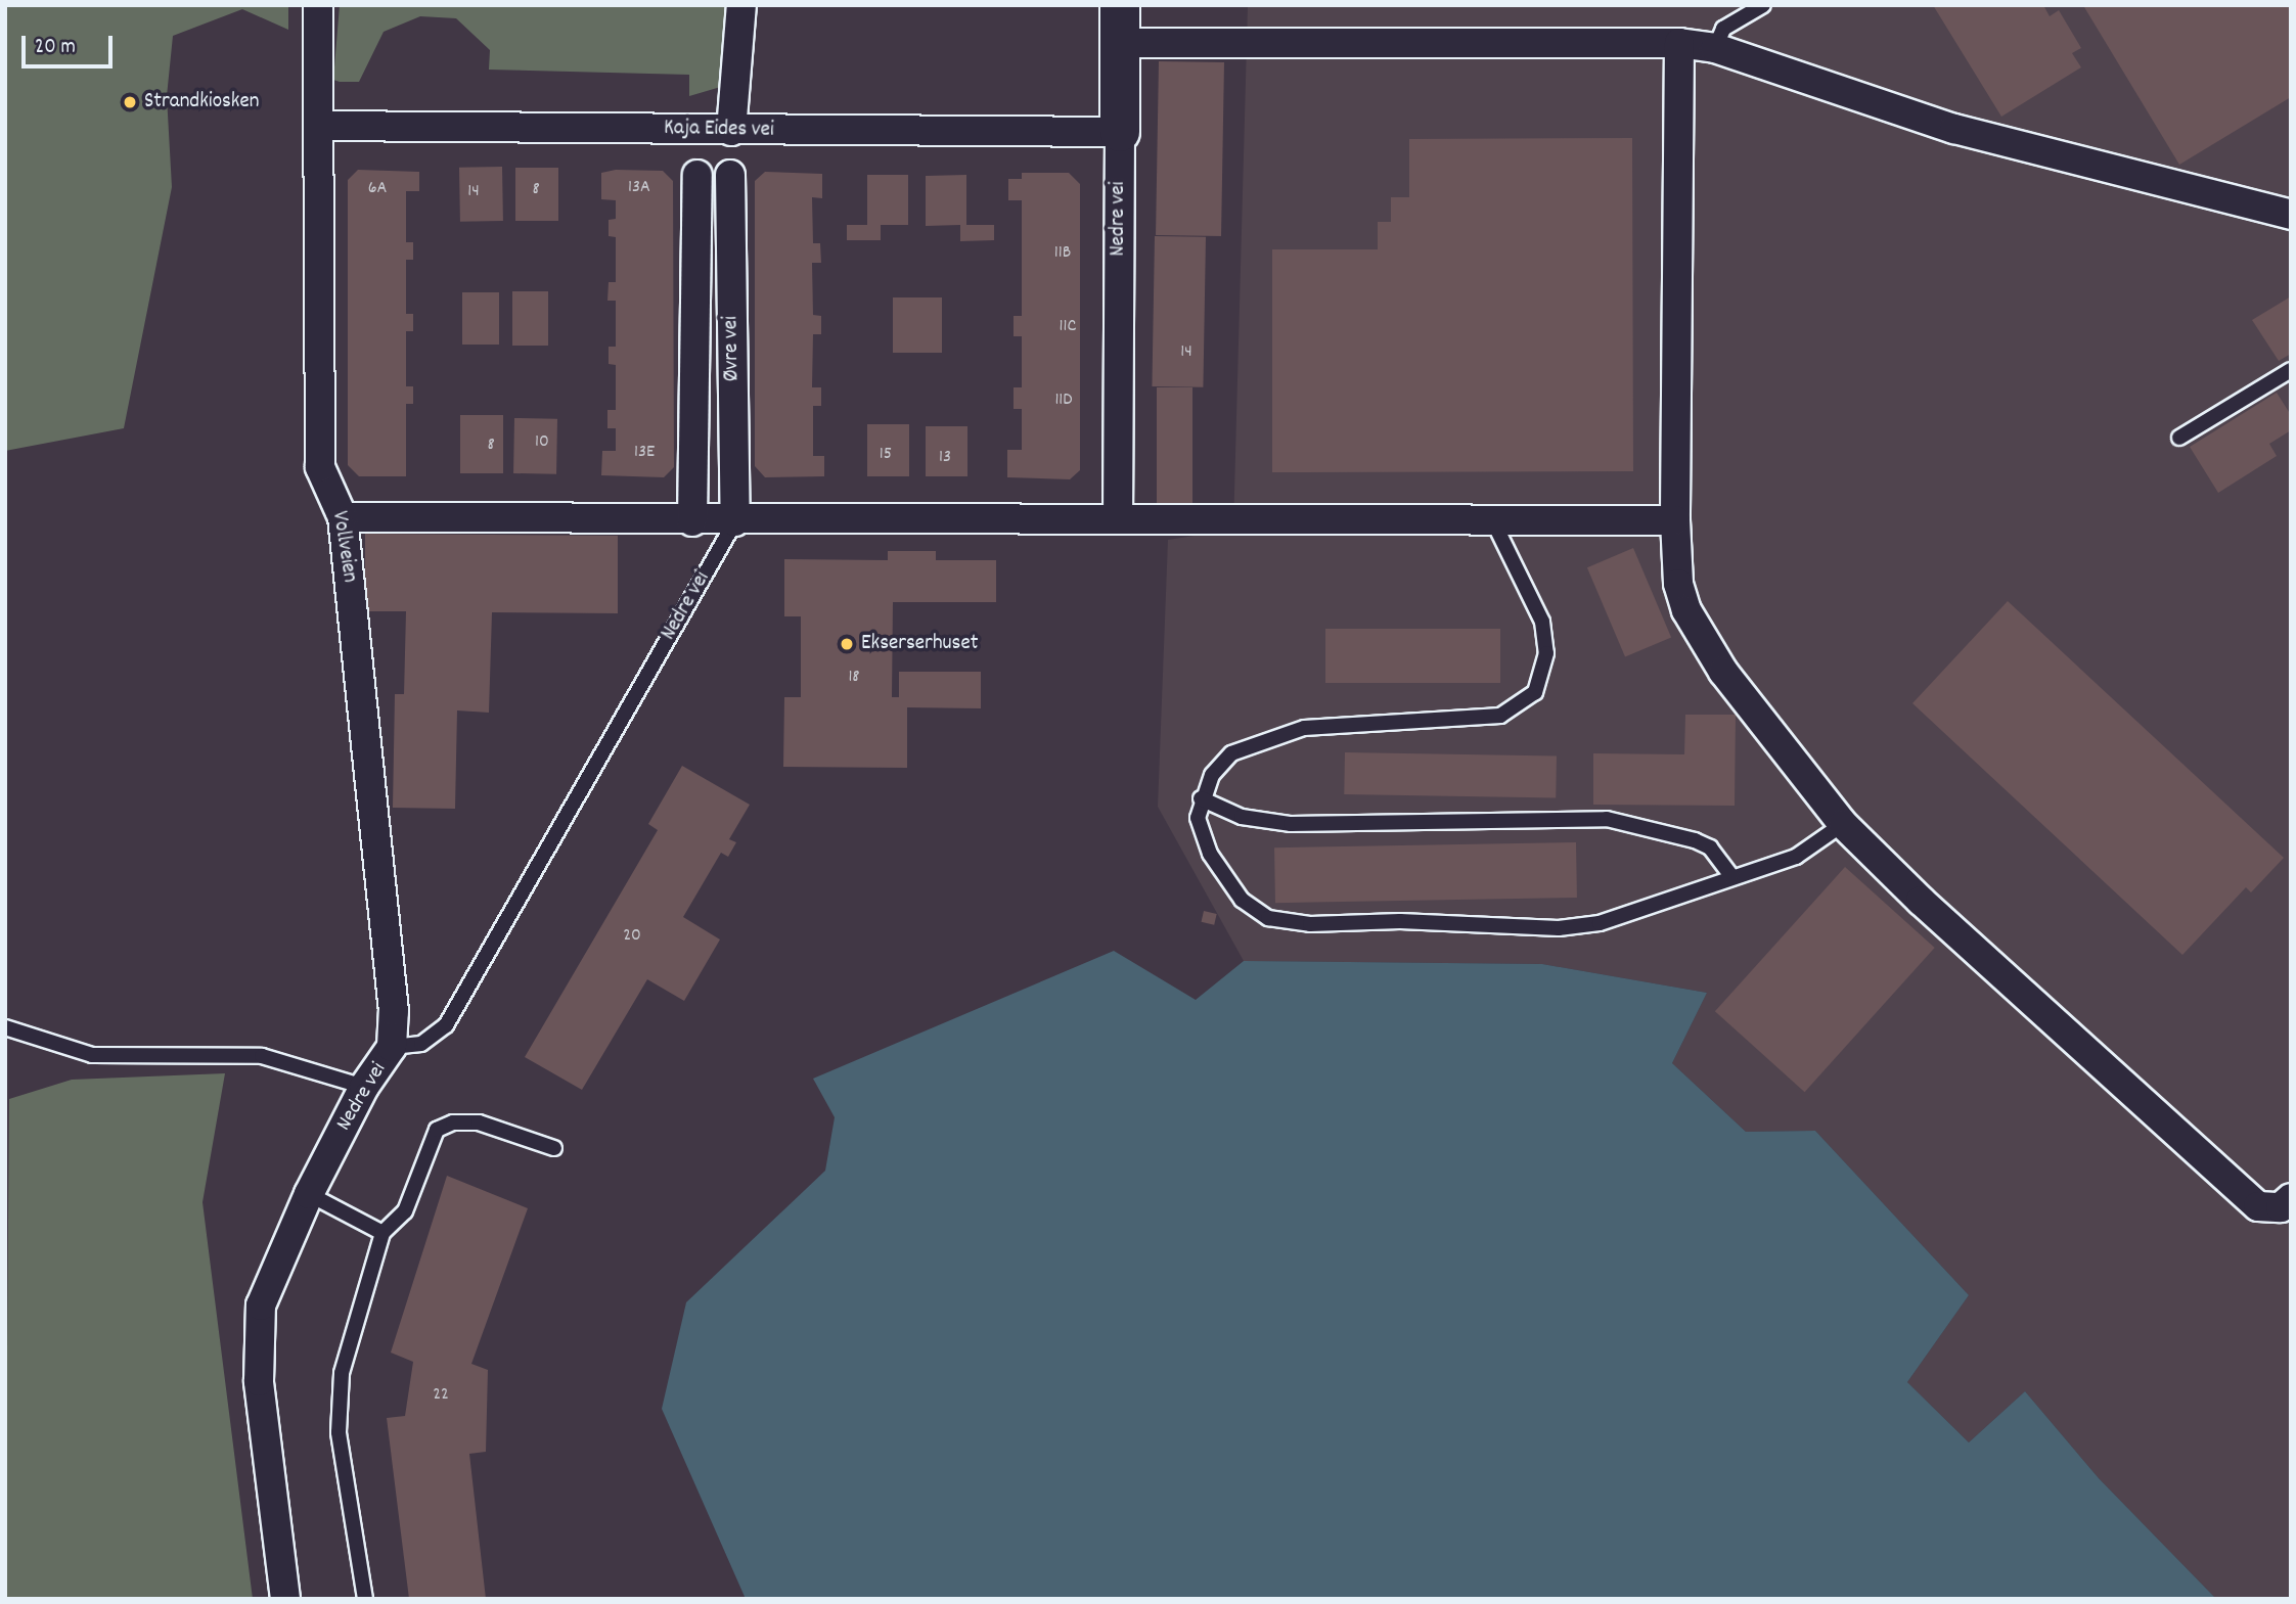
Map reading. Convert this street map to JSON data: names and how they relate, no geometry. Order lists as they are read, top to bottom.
{
  "streets": {
    "main road": ["Nedre vei"],
    "street": ["Kaja Eides vei", "Øvre vei", "Vollveien"]
  },
  "crossings": [
    ["Kaja Eides vei", "Nedre vei"],
    ["Kaja Eides vei", "Vollveien"],
    ["Nedre vei", "Øvre vei"],
    ["Nedre vei", "Vollveien"]
  ],
  "places": ["Strandkiosken", "Ekserserhuset"],
  "house_numbers": [
    "13A",
    "6A",
    "8",
    "14",
    "11B",
    "11C",
    "14",
    "11D",
    "10",
    "8",
    "13E",
    "15",
    "13",
    "18",
    "20",
    "22"
  ],
  "scale_bar": "20 m"
}
